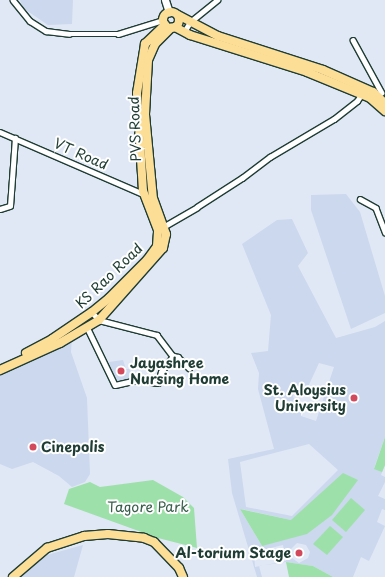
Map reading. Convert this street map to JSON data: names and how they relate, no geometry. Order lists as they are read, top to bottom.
{
  "streets": {
    "main road": ["PVS Road", "KS Rao Road"],
    "street": ["VT Road"]
  },
  "crossings": [
    ["PVS Road", "VT Road"],
    ["PVS Road", "KS Rao Road"],
    ["VT Road", "KS Rao Road"]
  ],
  "parks": ["Tagore Park"],
  "places": [
    "Jayashree Nursing Home",
    "St. Aloysius University",
    "Cinepolis",
    "Al-torium Stage"
  ]
}
